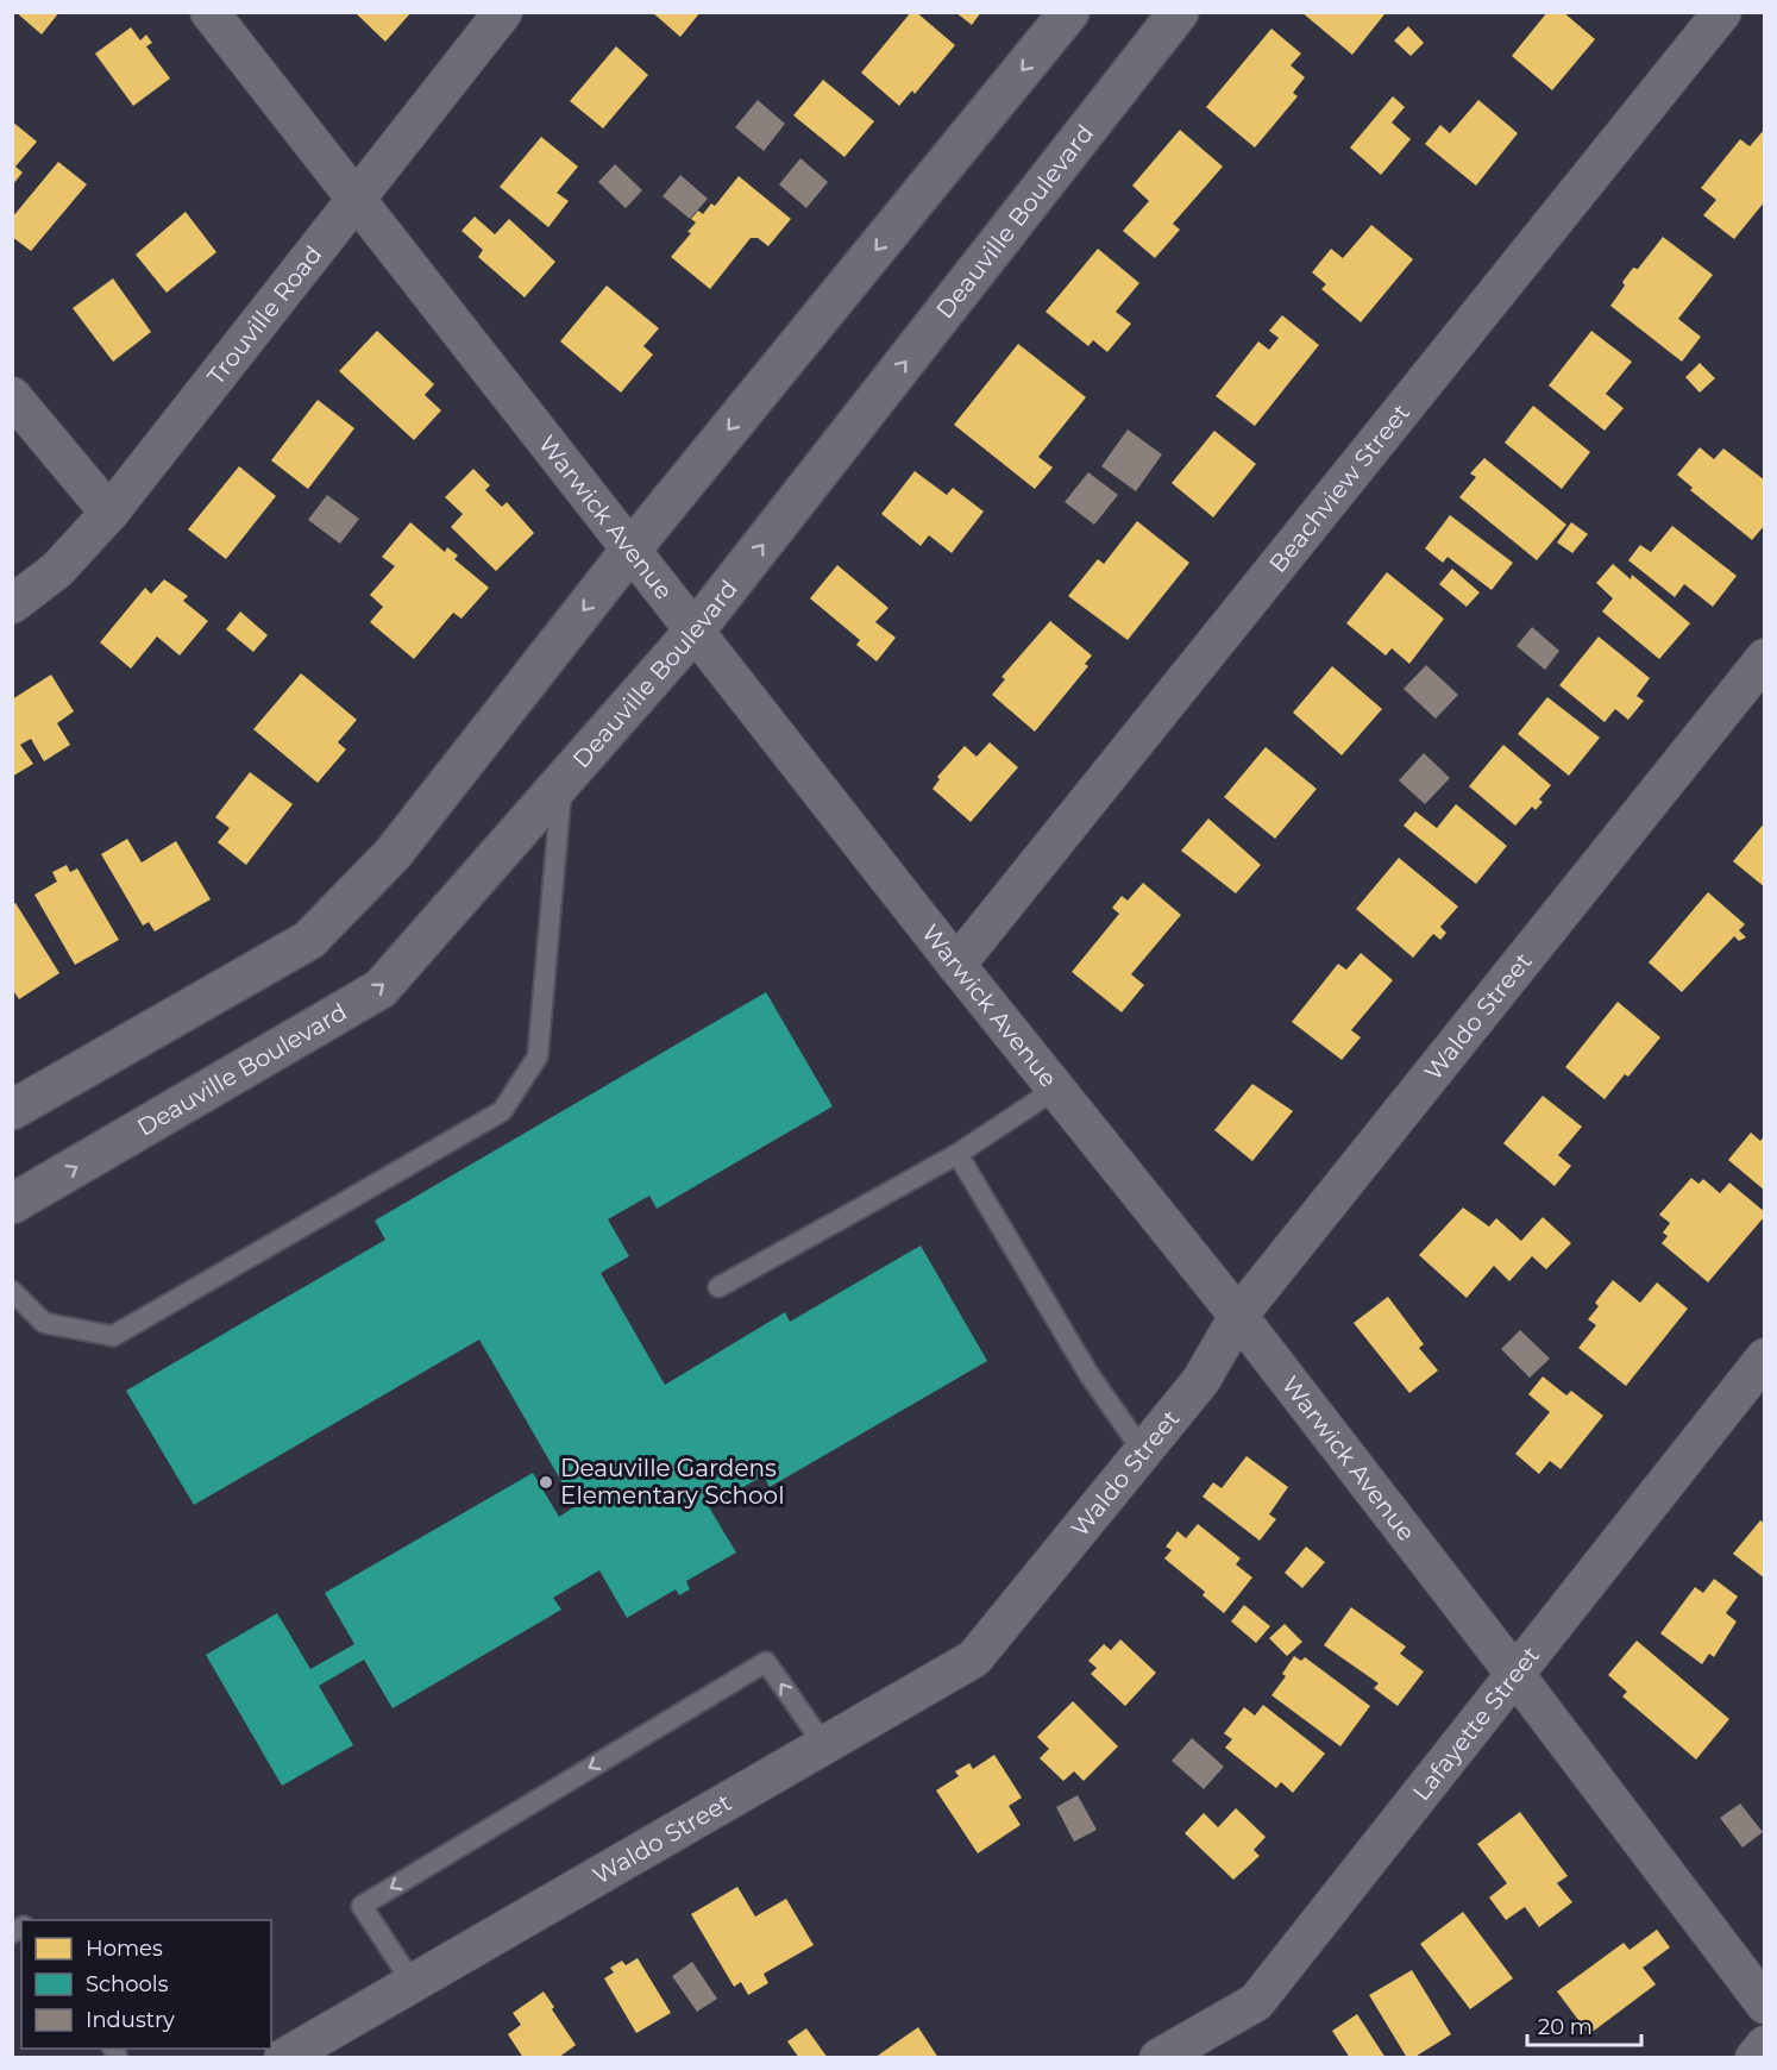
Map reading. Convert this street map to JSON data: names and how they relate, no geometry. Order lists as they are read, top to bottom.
{
  "streets": {
    "street": [
      "Deauville Boulevard",
      "Trouville Road",
      "Beachview Street",
      "Warwick Avenue",
      "Waldo Street",
      "Lafayette Street"
    ]
  },
  "crossings": [
    ["Deauville Boulevard", "Warwick Avenue"],
    ["Trouville Road", "Warwick Avenue"],
    ["Beachview Street", "Warwick Avenue"],
    ["Warwick Avenue", "Waldo Street"],
    ["Warwick Avenue", "Lafayette Street"]
  ],
  "places": ["Deauville Gardens Elementary School"],
  "legend": ["Homes", "Schools", "Industry"],
  "scale_bar": "20 m"
}
